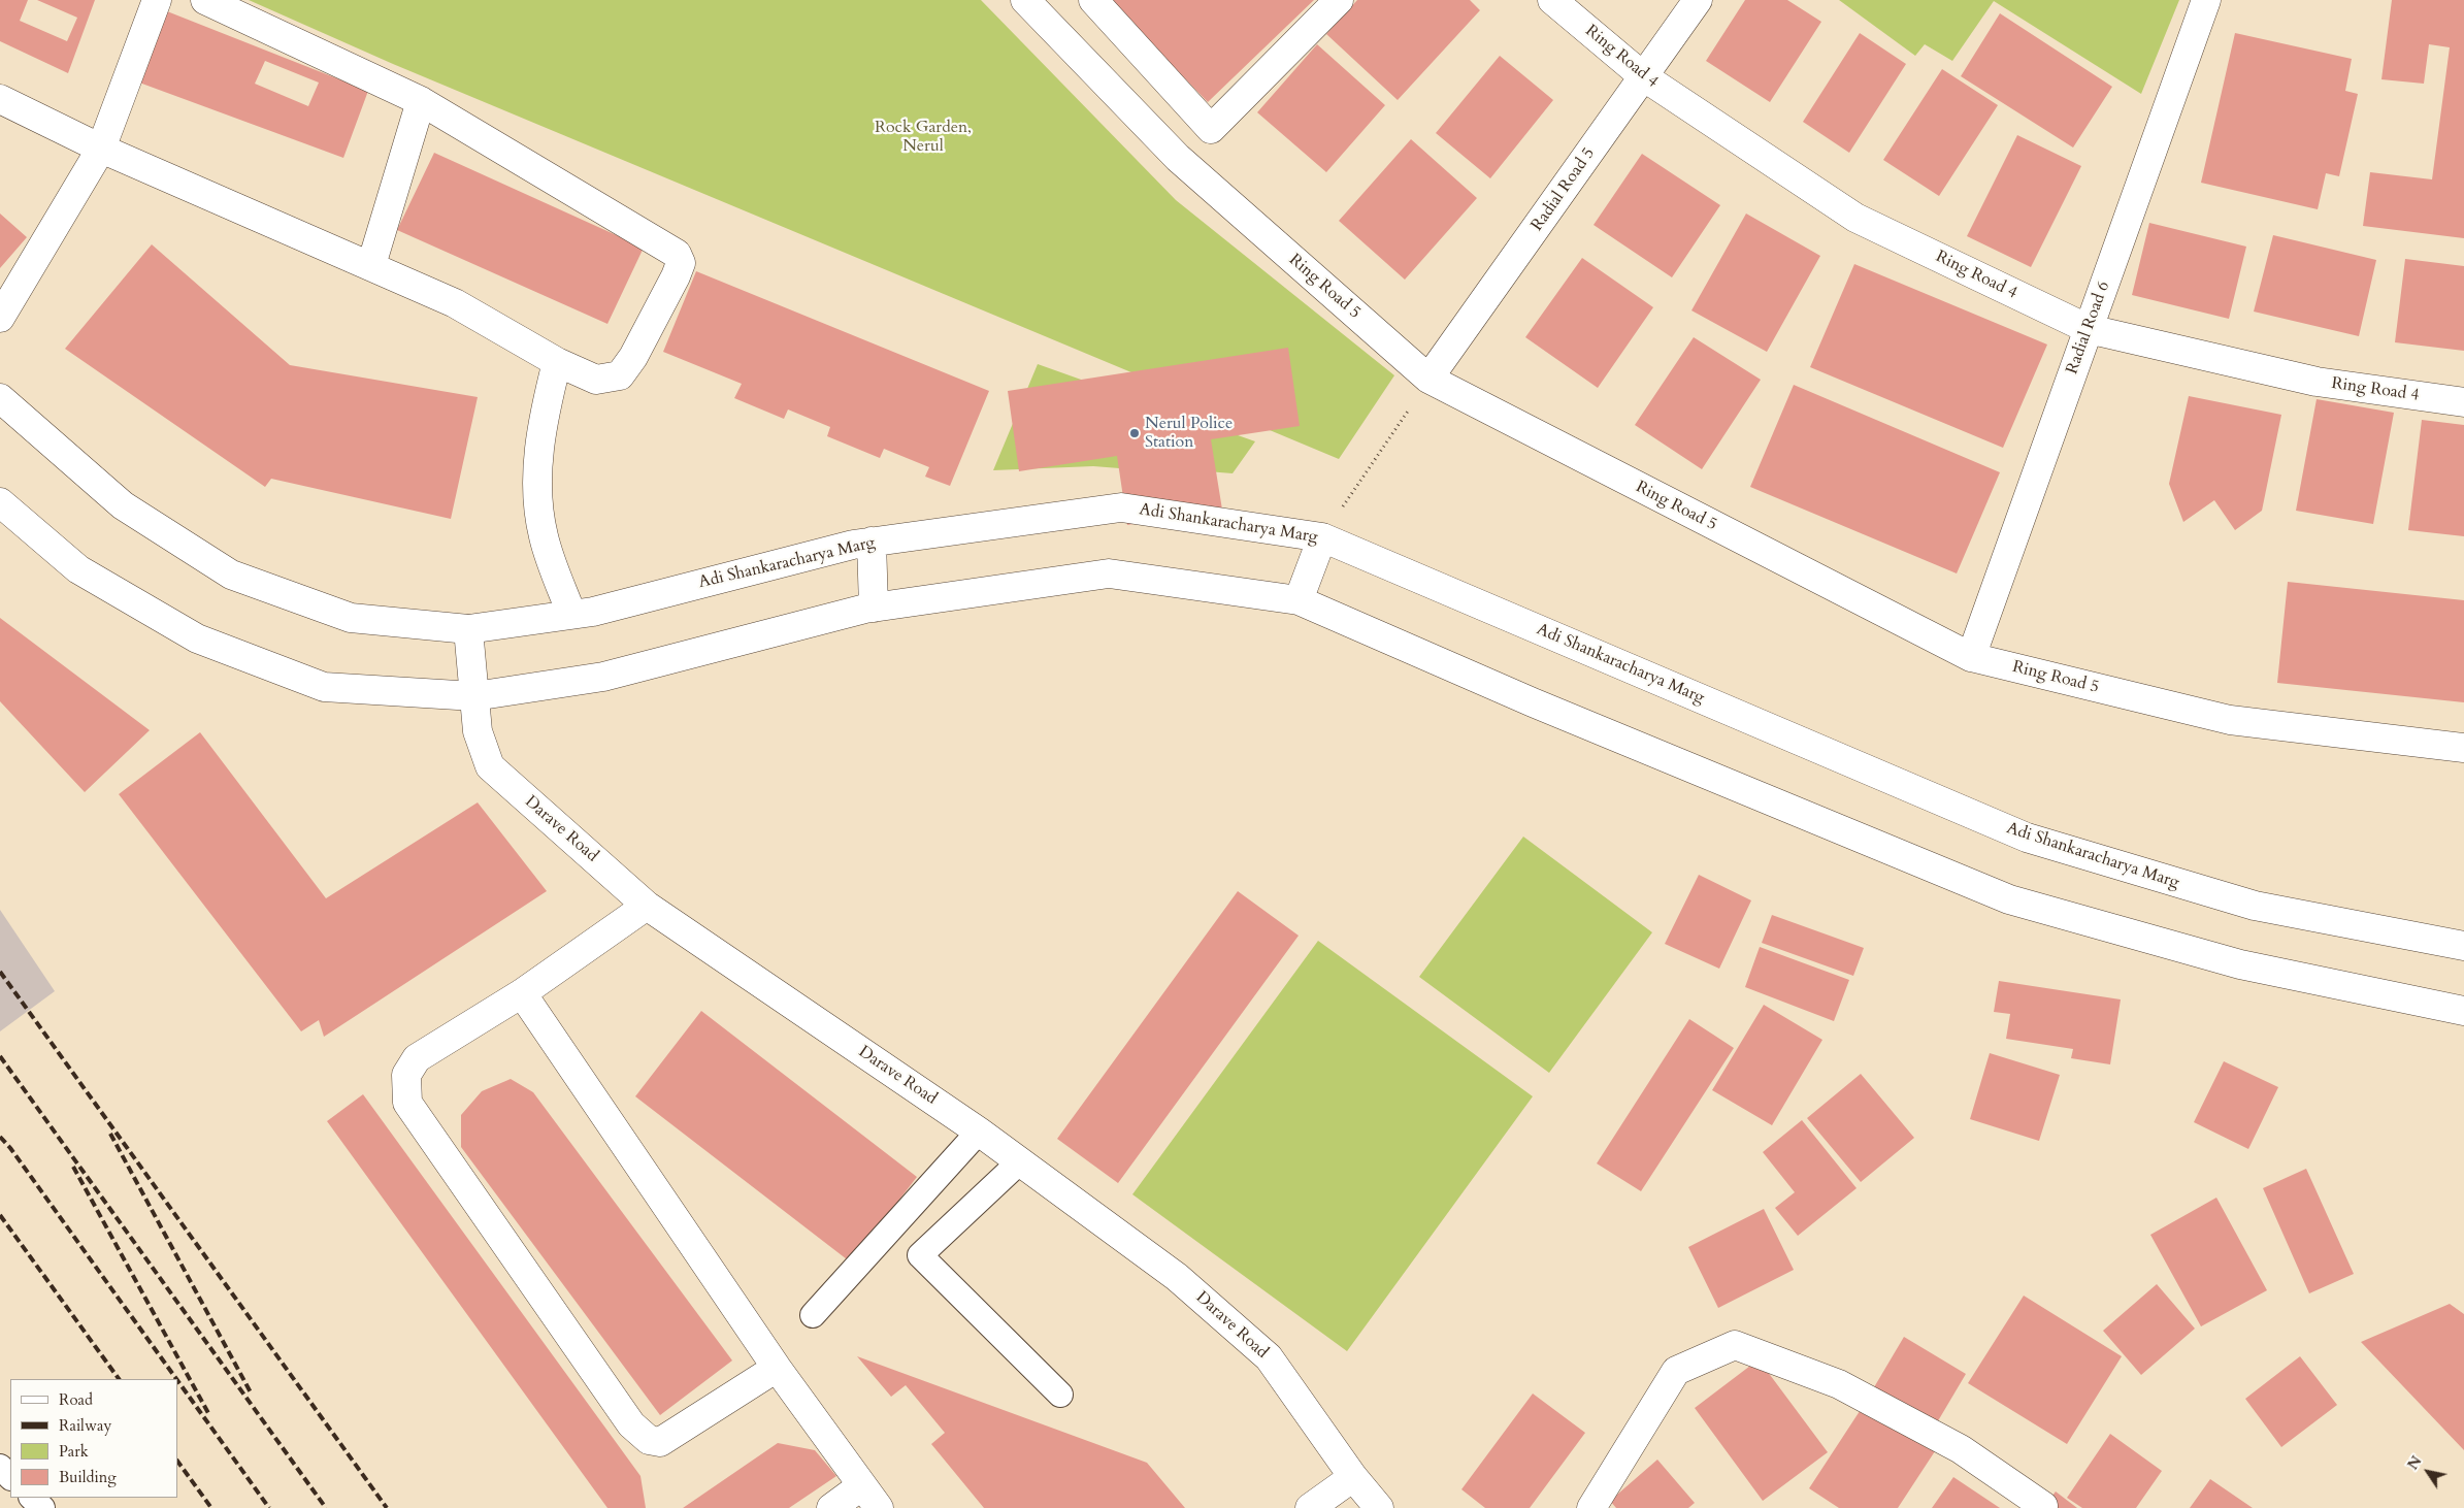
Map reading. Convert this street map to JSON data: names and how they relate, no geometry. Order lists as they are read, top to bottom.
{
  "streets": {
    "street": [
      "Ring Road 4",
      "Radial Road 5",
      "Ring Road 5",
      "Radial Road 6",
      "Adi Shankaracharya Marg",
      "Darave Road"
    ]
  },
  "crossings": [
    ["Ring Road 4", "Radial Road 5"],
    ["Ring Road 4", "Radial Road 6"],
    ["Radial Road 5", "Ring Road 5"],
    ["Ring Road 5", "Radial Road 6"],
    ["Adi Shankaracharya Marg", "Darave Road"]
  ],
  "parks": ["Rock Garden, Nerul"],
  "places": ["Nerul Police Station"],
  "legend": [
    "Road",
    "Railway",
    "Park",
    "Building"
  ],
  "north": "top left"
}
